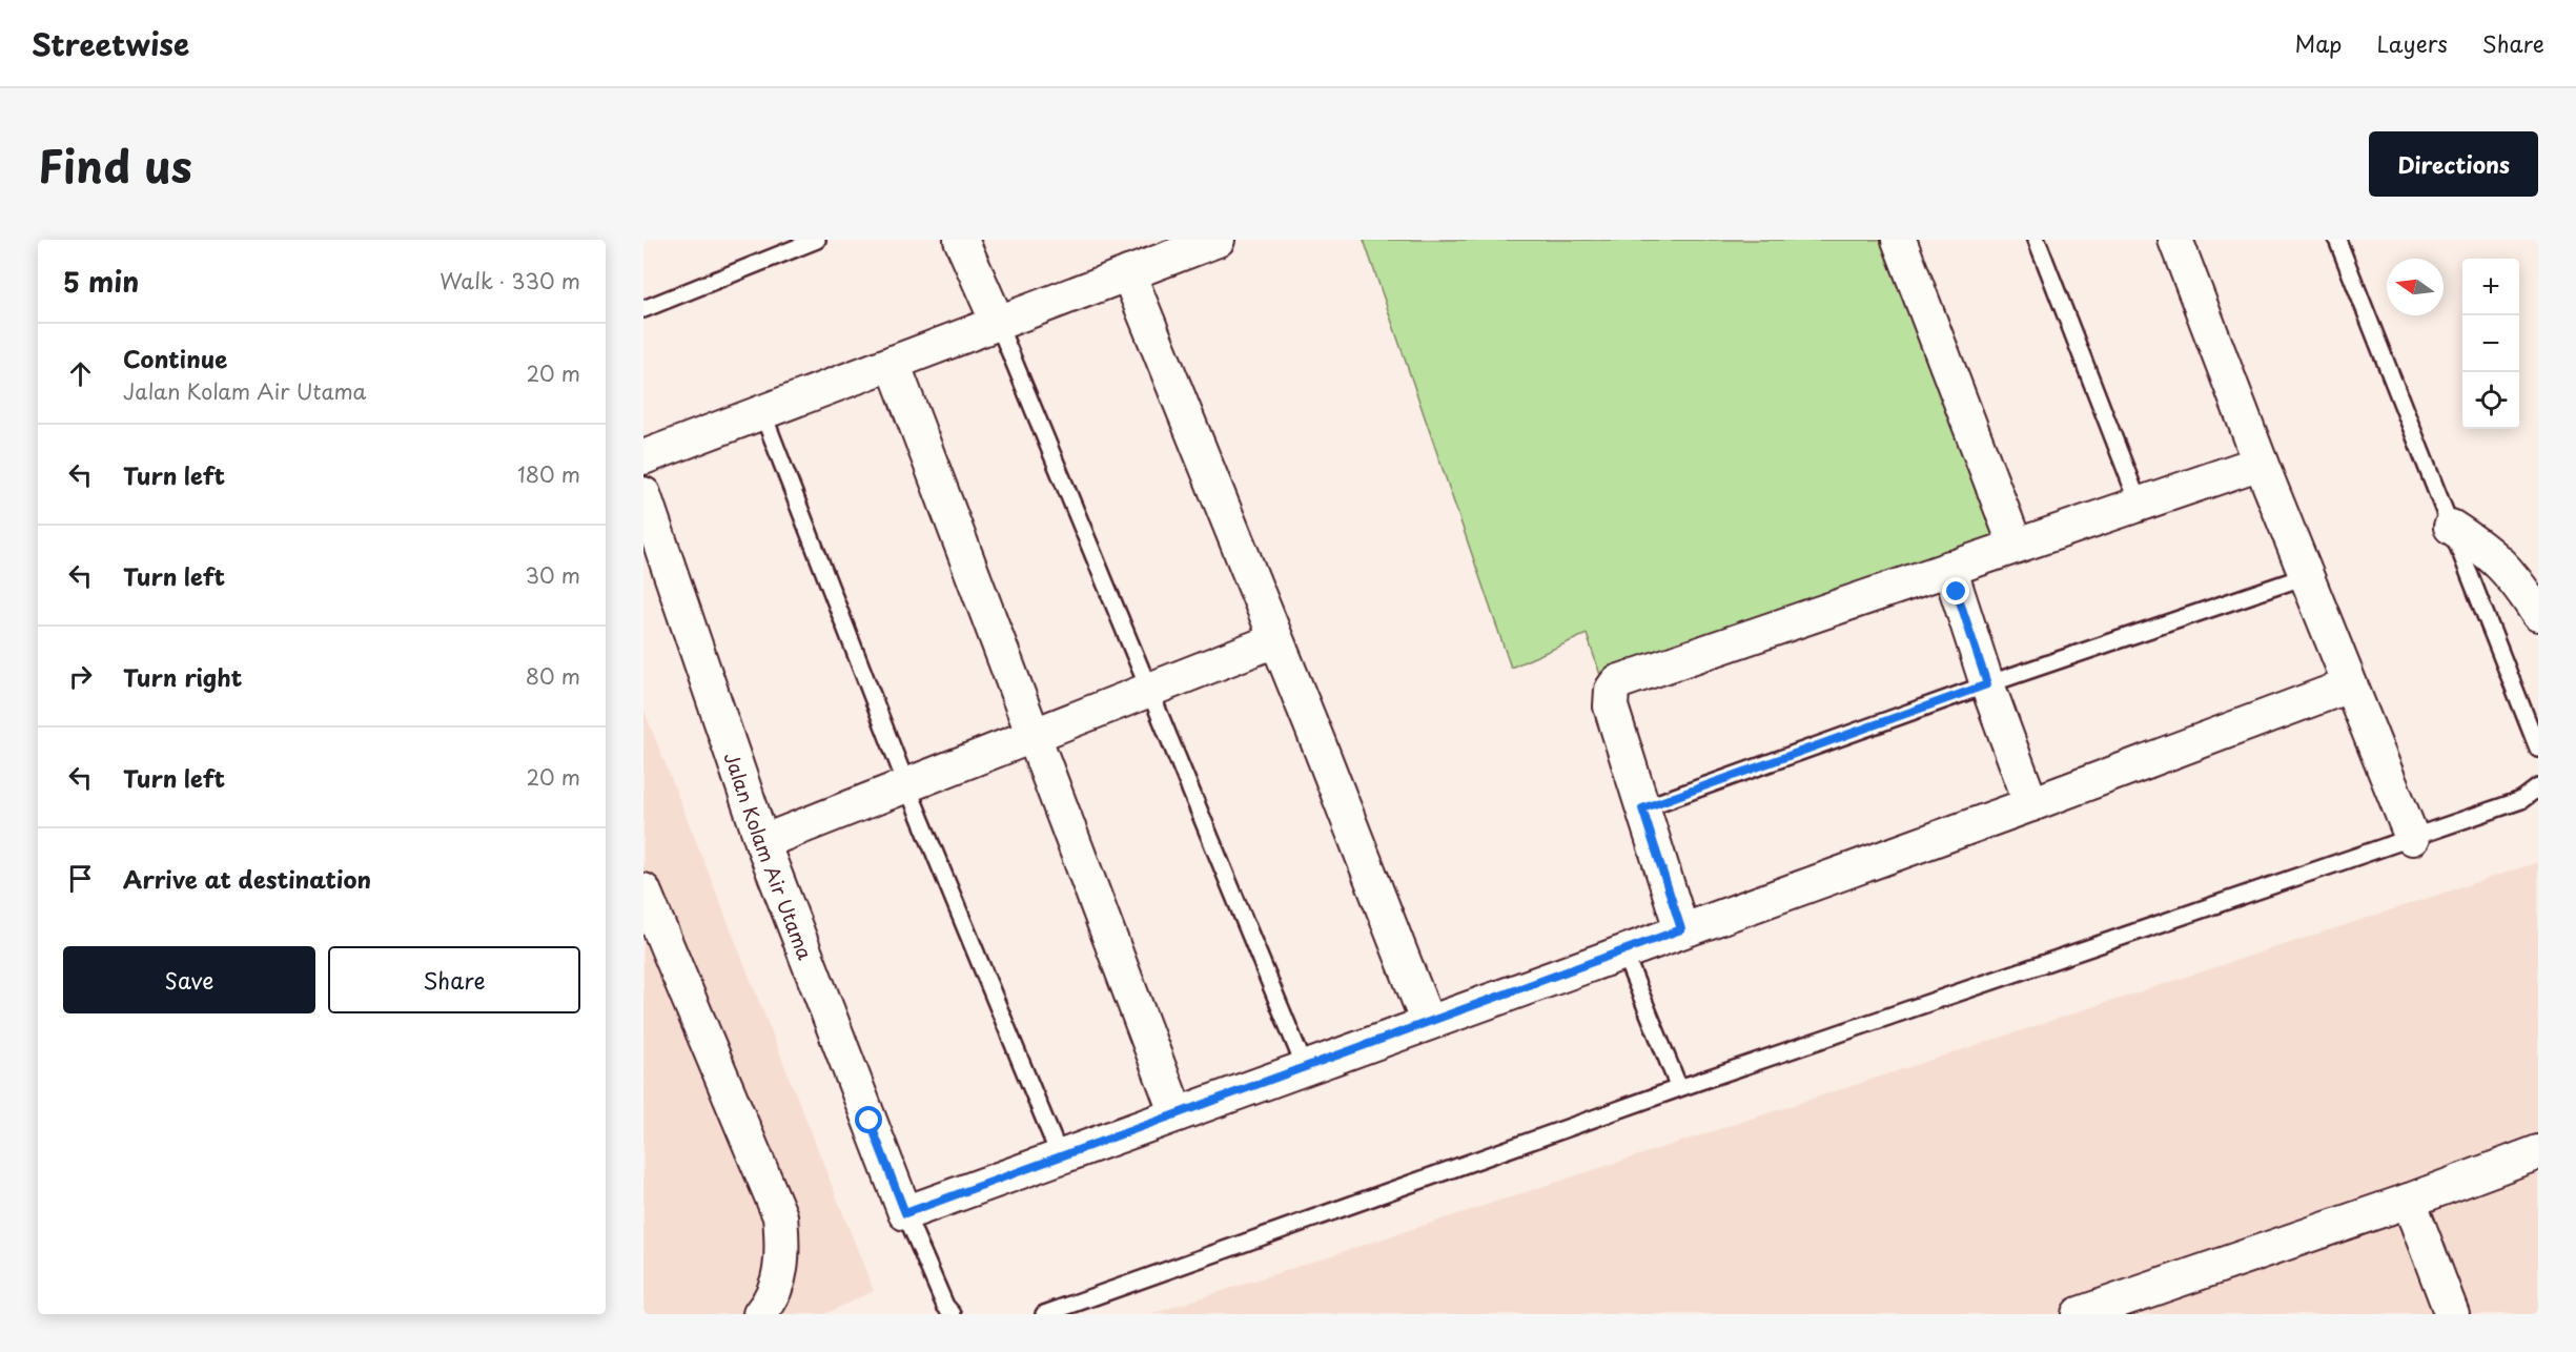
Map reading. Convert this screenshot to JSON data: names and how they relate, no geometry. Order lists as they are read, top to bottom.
{
  "streets": {
    "street": ["Jalan Kolam Air Utama"]
  },
  "north": "left",
  "page": {
    "header": "Streetwise",
    "nav": ["Map", "Layers", "Share"],
    "title": "Find us",
    "buttons": [
      "Directions",
      ["Save", "Share"]
    ],
    "heading": ["5 min", "Walk · 330 m"],
    "map_buttons": ["+", "−"],
    "list": [
      ["Continue", "Jalan Kolam Air Utama", "20 m"],
      ["Turn left", "180 m"],
      ["Turn left", "30 m"],
      ["Turn right", "80 m"],
      ["Turn left", "20 m"],
      "Arrive at destination"
    ]
  }
}
